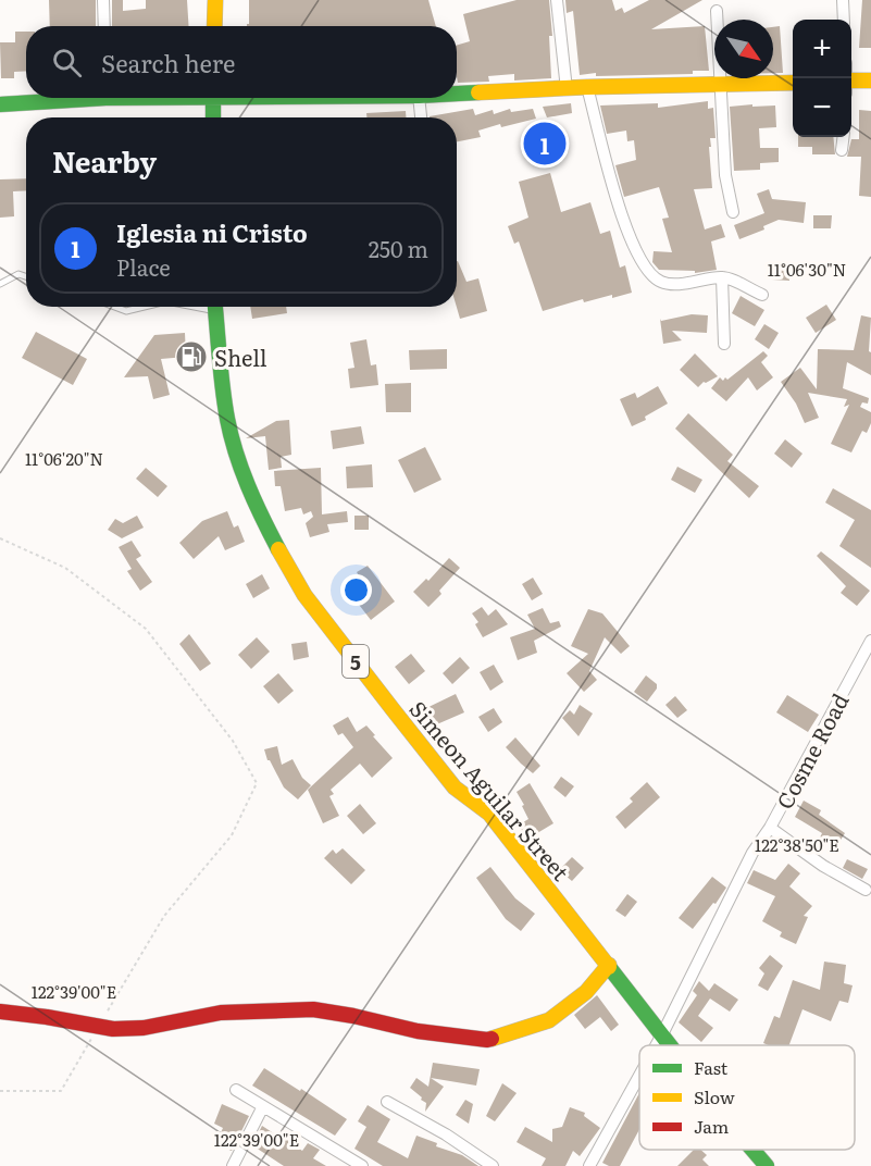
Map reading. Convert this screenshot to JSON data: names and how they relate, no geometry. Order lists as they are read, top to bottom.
{
  "streets": {
    "main road": ["5", "Simeon Aguilar Street"],
    "street": ["Cosme Road"]
  },
  "crossings": [
    ["Cosme Road", "Simeon Aguilar Street"]
  ],
  "places": {
    "fuel station": ["Shell"]
  },
  "legend": ["Fast", "Slow", "Jam"],
  "north": "bottom right",
  "page": {
    "map_buttons": ["+", "−"],
    "search": "Search here",
    "heading": "Nearby",
    "pins": "1",
    "list": [
      {
        "mark": "1",
        "name": "Iglesia ni Cristo",
        "note": "Place",
        "value": "250 m"
      }
    ]
  },
  "coordinates": [
    "11°06'30\"N",
    "11°06'20\"N",
    "122°38'50\"E",
    "122°39'00\"E"
  ]
}
